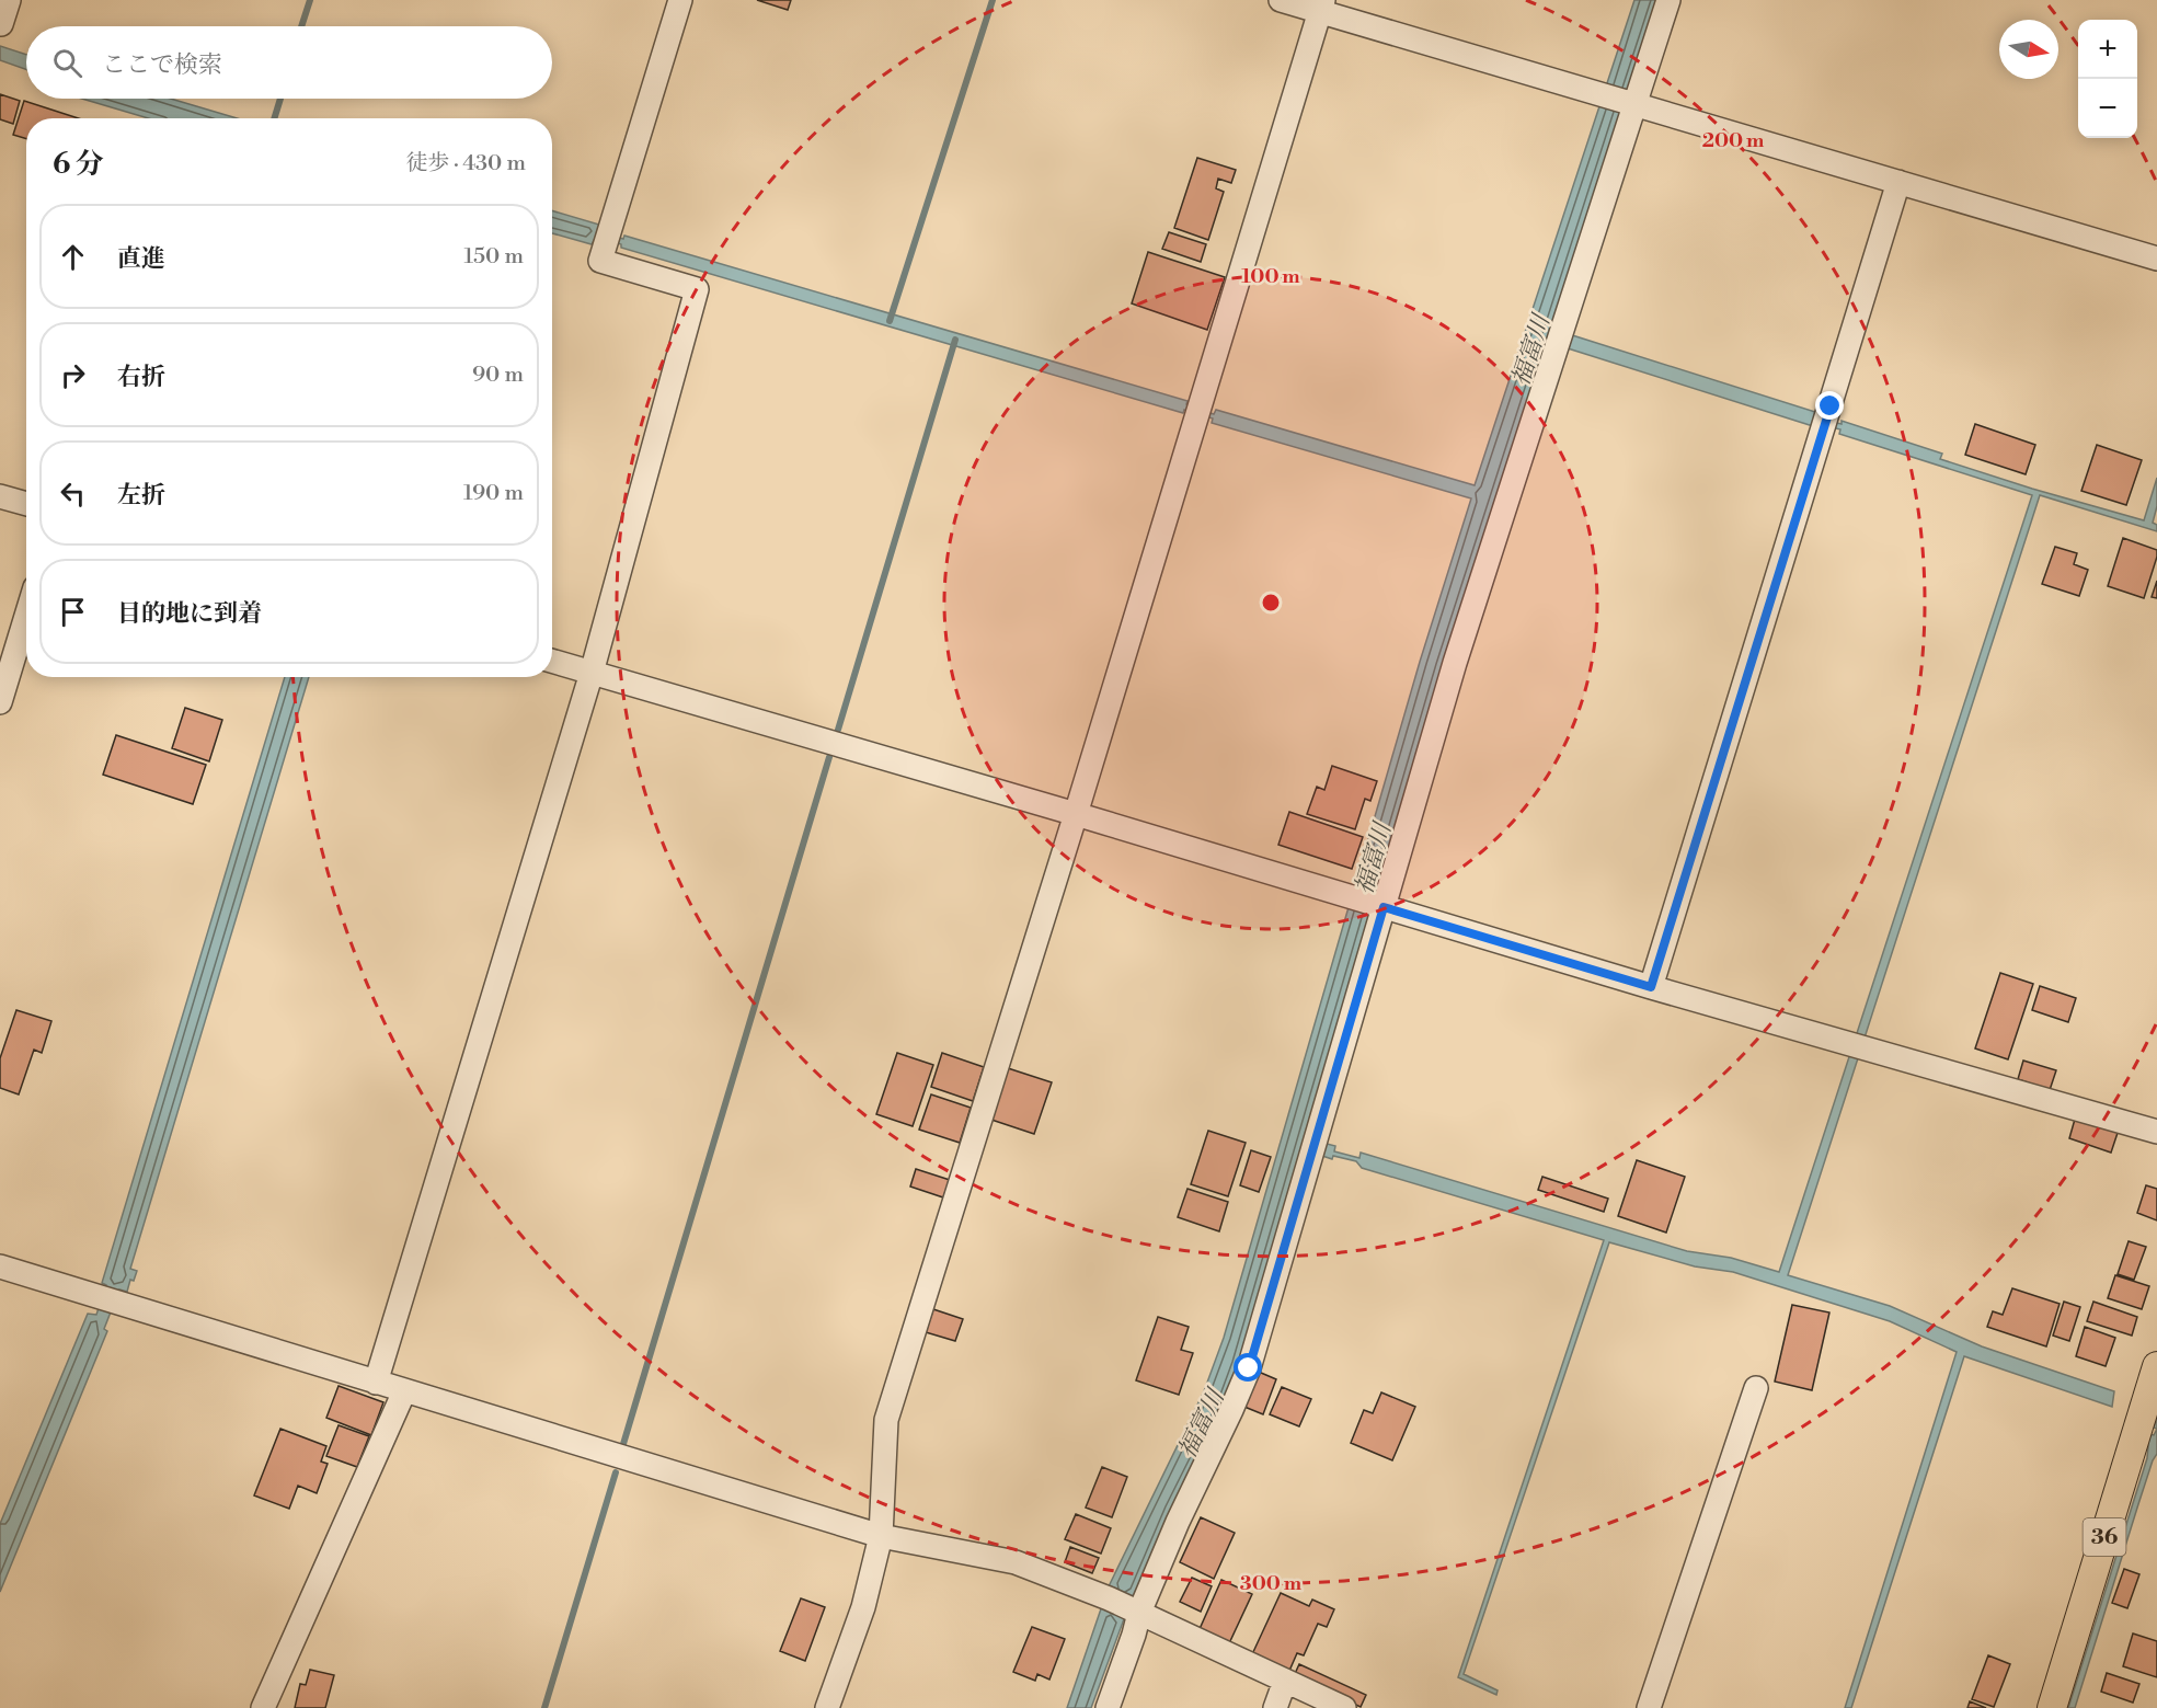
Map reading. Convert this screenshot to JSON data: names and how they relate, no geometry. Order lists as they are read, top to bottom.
{
  "streets": {
    "main road": ["36"]
  },
  "water": ["福富川"],
  "north": "right",
  "page": {
    "map_buttons": ["+", "−"],
    "search": "ここで検索",
    "heading": ["6 分", "徒歩 · 430 m"],
    "list": [
      ["直進", "150 m"],
      ["右折", "90 m"],
      ["左折", "190 m"],
      "目的地に到着"
    ]
  },
  "rings": ["200 m", "100 m", "300 m"]
}
